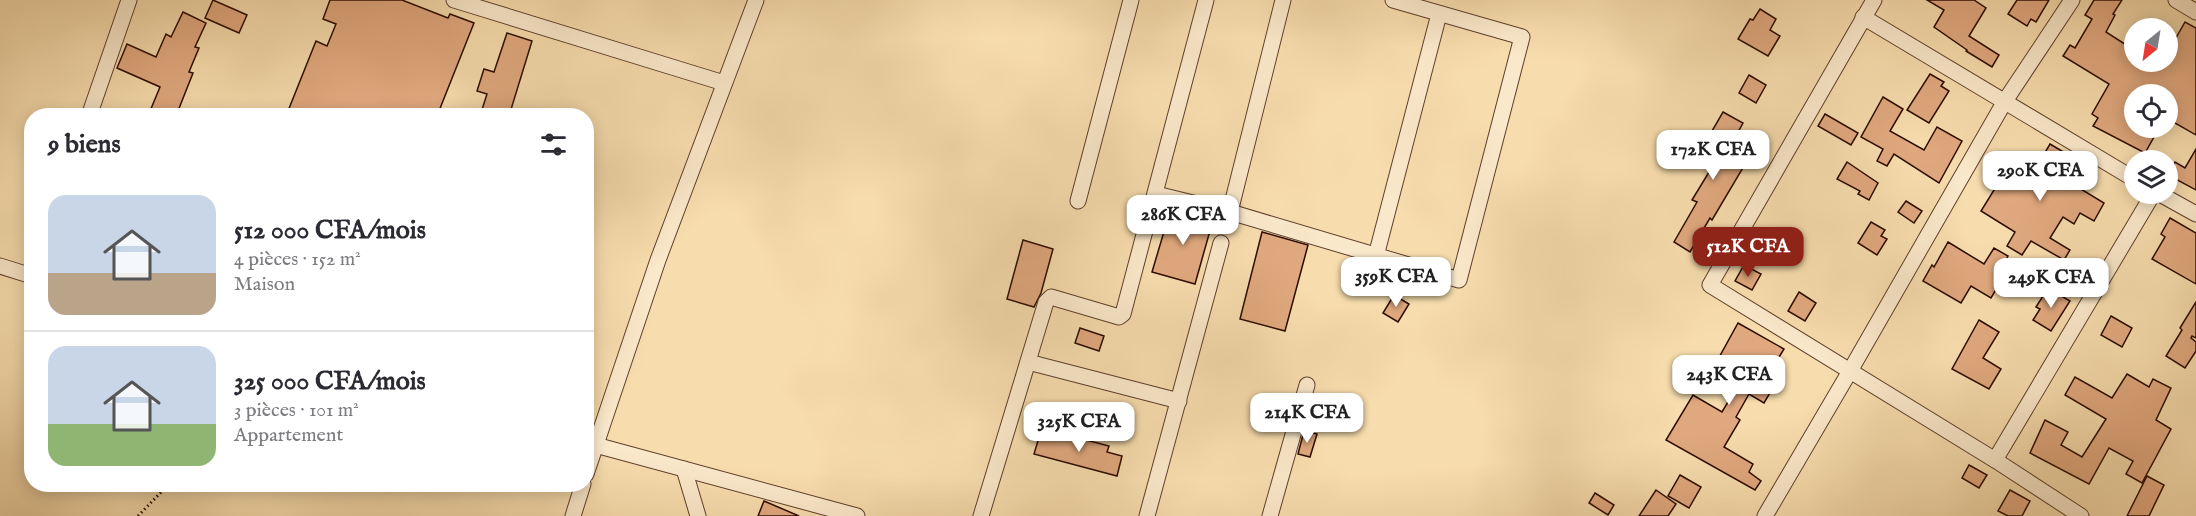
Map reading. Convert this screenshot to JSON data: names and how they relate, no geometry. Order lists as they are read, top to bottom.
{
  "north": "bottom left",
  "page": {
    "heading": "9 biens",
    "price": [
      "172K CFA",
      "290K CFA",
      "286K CFA",
      "512K CFA",
      "359K CFA",
      "249K CFA",
      "243K CFA",
      "214K CFA",
      "325K CFA"
    ],
    "list": [
      {
        "name": "512 000 CFA/mois",
        "note": "4 pièces · 152 m² · Maison"
      },
      {
        "name": "325 000 CFA/mois",
        "note": "3 pièces · 101 m² · Appartement"
      }
    ]
  }
}
